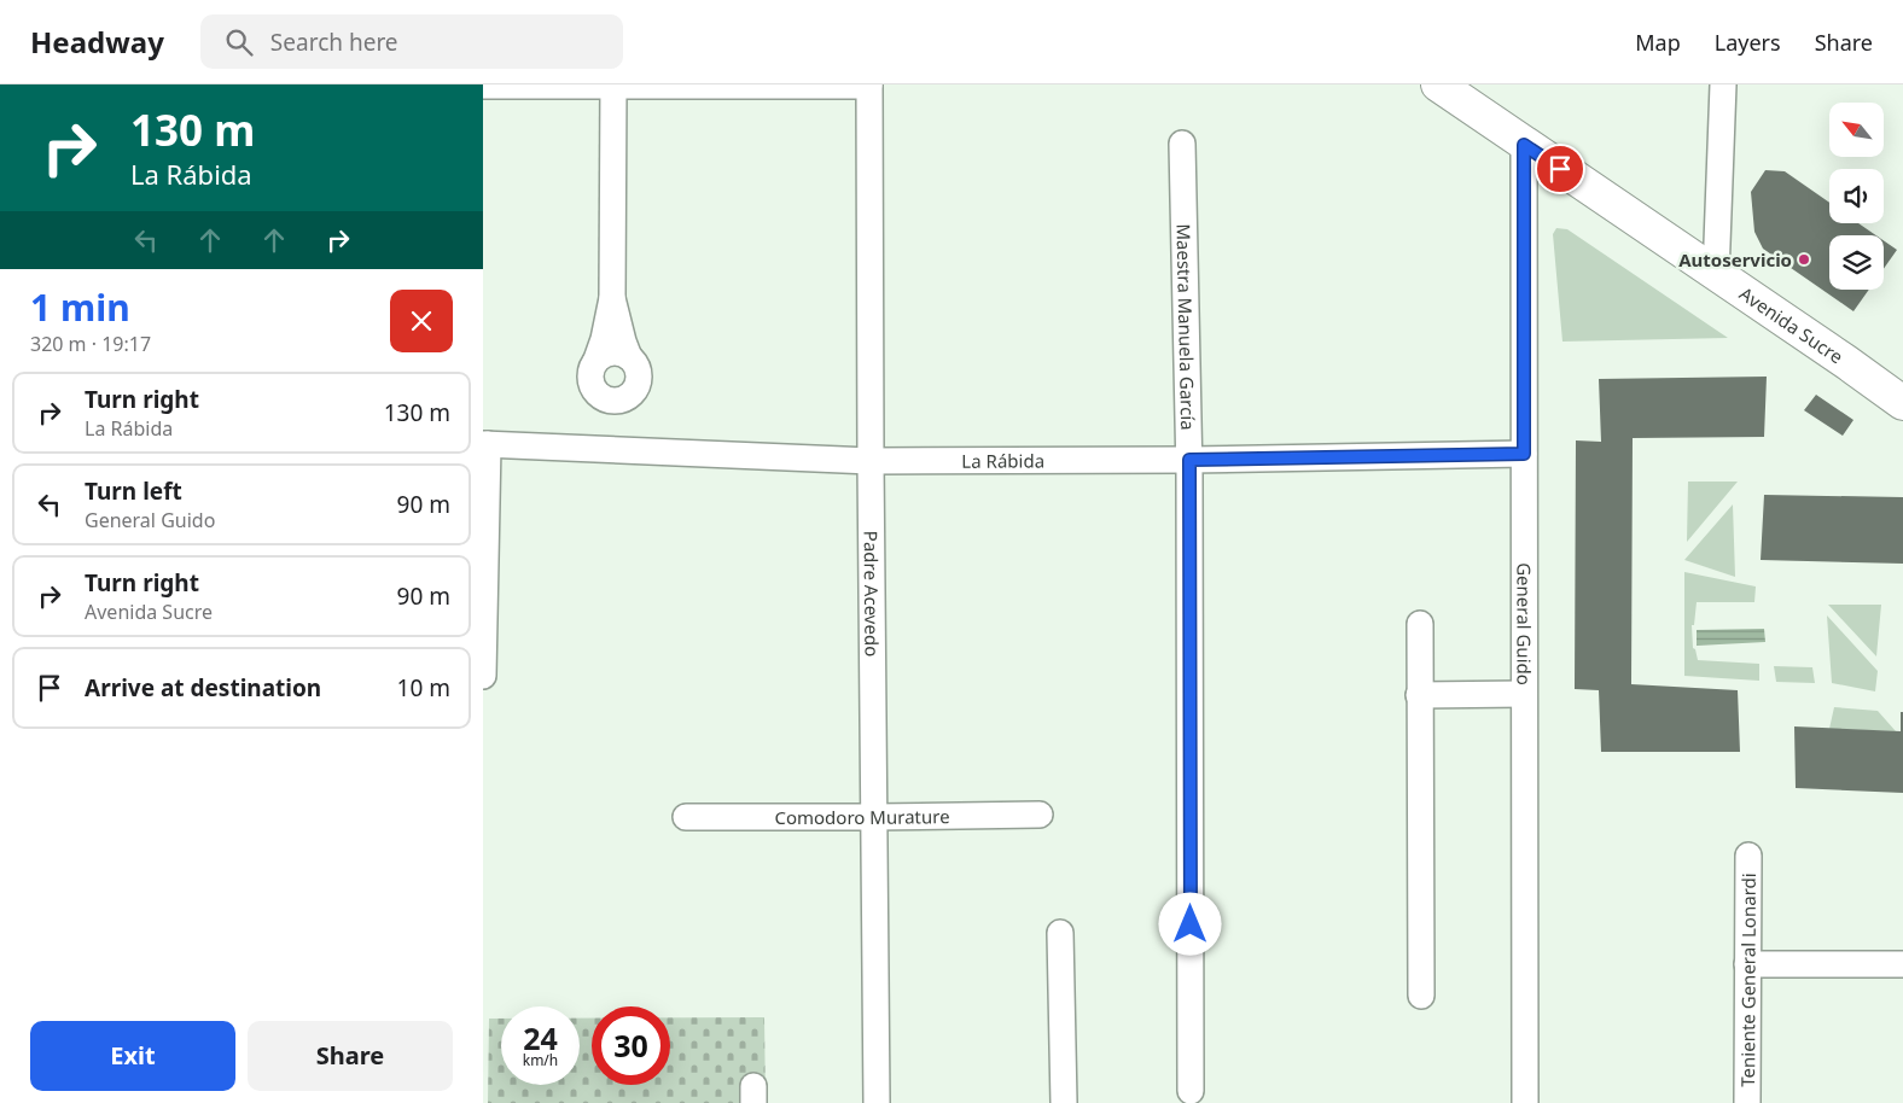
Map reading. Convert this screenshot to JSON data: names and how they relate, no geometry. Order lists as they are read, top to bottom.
{
  "streets": {
    "main road": ["Avenida Sucre"],
    "street": [
      "Maestra Manuela García",
      "La Rábida",
      "Padre Acevedo",
      "General Guido",
      "Comodoro Murature",
      "Teniente General Lonardi"
    ]
  },
  "crossings": [
    ["Avenida Sucre", "General Guido"],
    ["Maestra Manuela García", "La Rábida"],
    ["La Rábida", "Padre Acevedo"],
    ["La Rábida", "General Guido"],
    ["Padre Acevedo", "Comodoro Murature"]
  ],
  "places": ["Autoservicio"],
  "north": "top left",
  "page": {
    "header": "Headway",
    "search": "Search here",
    "nav": ["Map", "Layers", "Share"],
    "turn": ["130 m", "La Rábida"],
    "heading": ["1 min", "320 m · 19:17"],
    "list": [
      {
        "name": "Turn right",
        "note": "La Rábida",
        "value": "130 m"
      },
      {
        "name": "Turn left",
        "note": "General Guido",
        "value": "90 m"
      },
      {
        "name": "Turn right",
        "note": "Avenida Sucre",
        "value": "90 m"
      },
      {
        "name": "Arrive at destination",
        "value": "10 m"
      }
    ],
    "speed": "24 km/h",
    "limit": "30",
    "buttons": ["Exit", "Share"]
  }
}
